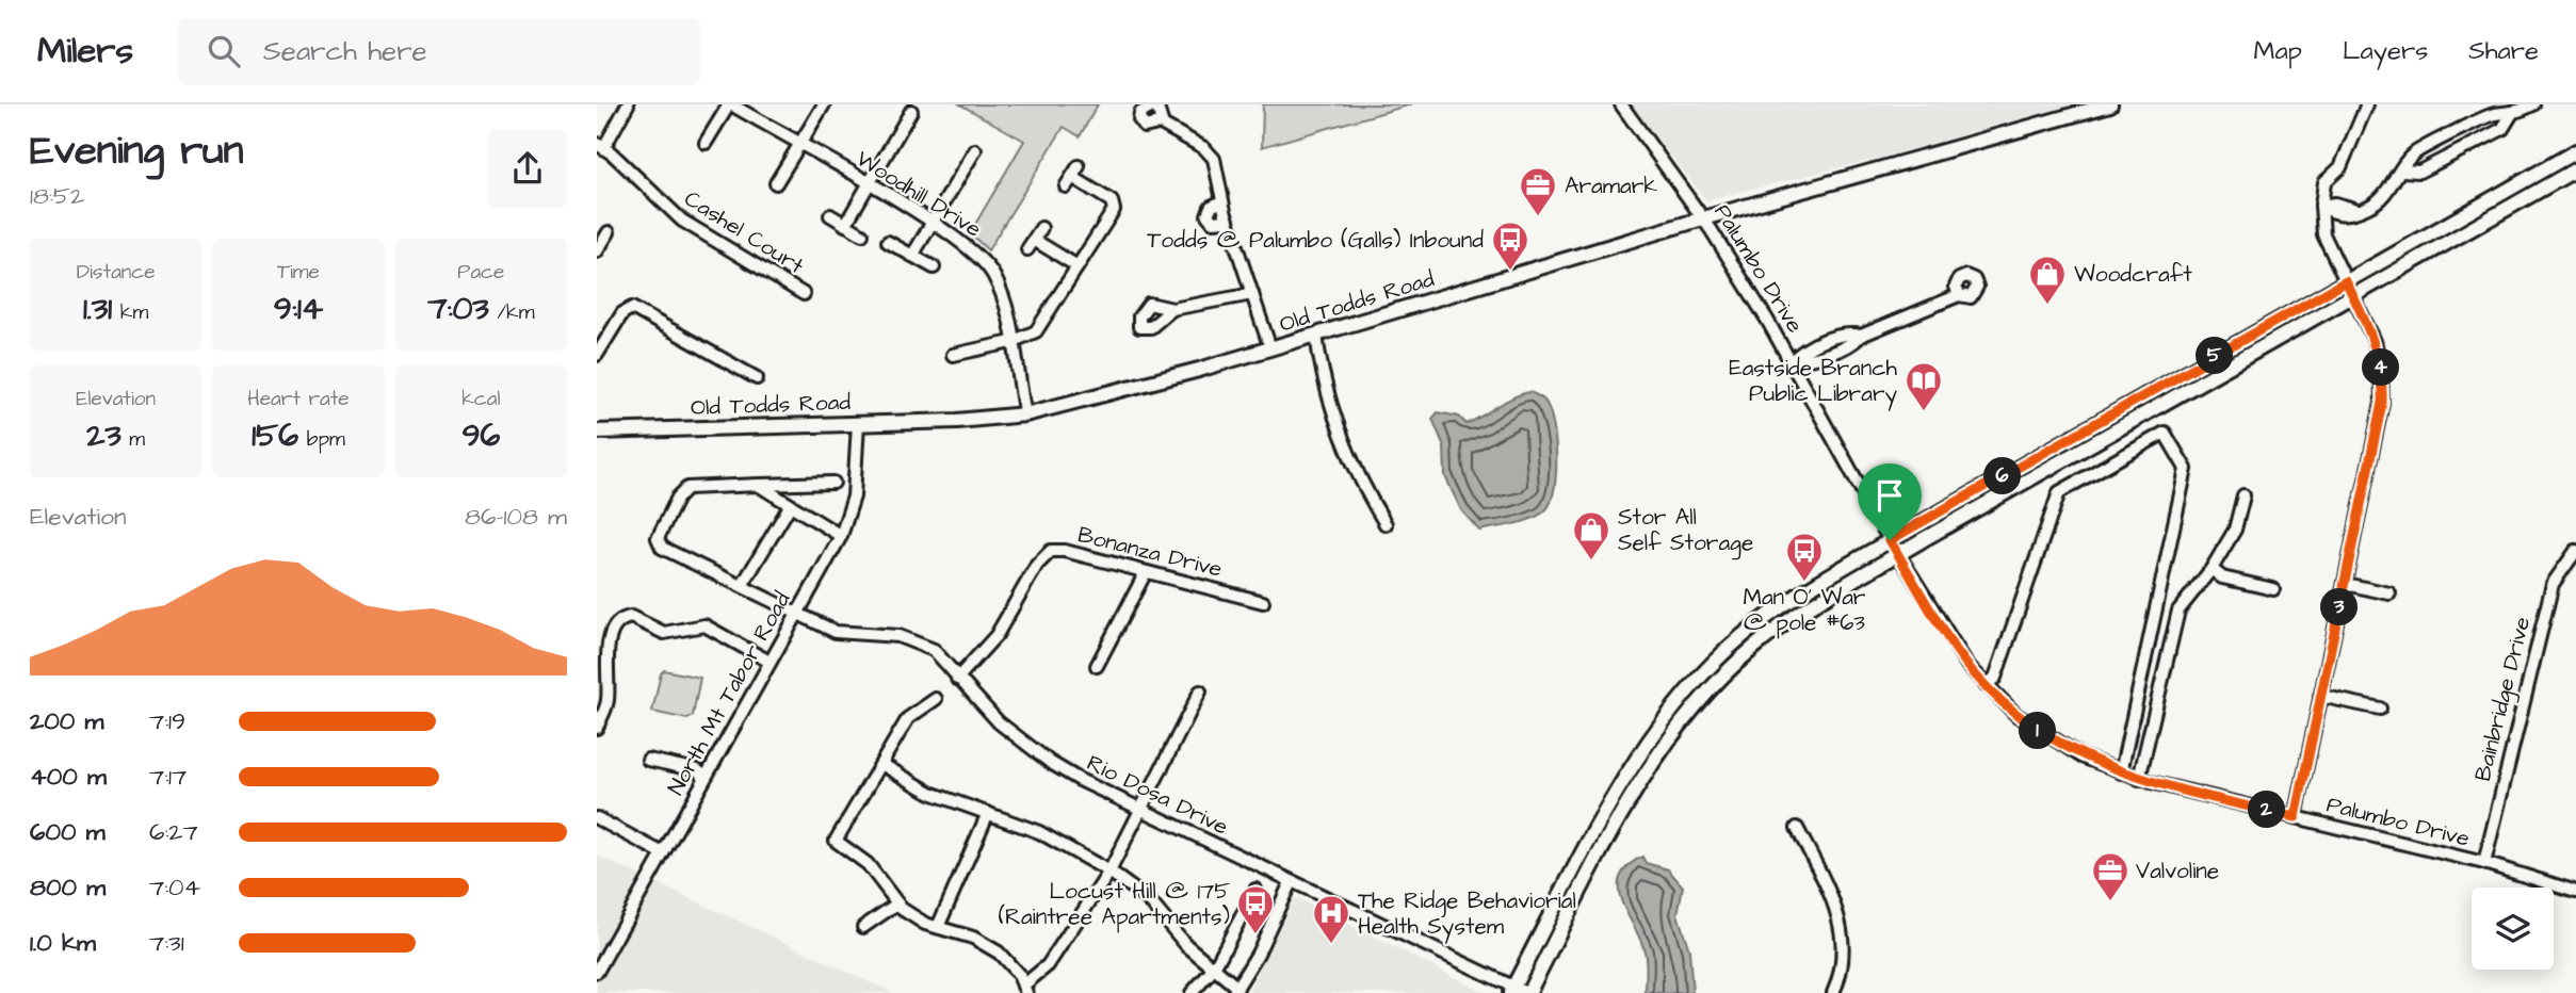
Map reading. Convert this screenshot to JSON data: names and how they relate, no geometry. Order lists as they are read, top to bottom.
{
  "streets": {
    "main road": ["Old Todds Road"],
    "street": [
      "Woodhill Drive",
      "Cashel Court",
      "Palumbo Drive",
      "Bonanza Drive",
      "North Mt Tabor Road",
      "Bainbridge Drive",
      "Rio Dosa Drive"
    ]
  },
  "crossings": [
    ["Woodhill Drive", "Old Todds Road"],
    ["Palumbo Drive", "Old Todds Road"],
    ["Palumbo Drive", "Bainbridge Drive"],
    ["Old Todds Road", "North Mt Tabor Road"],
    ["Bonanza Drive", "Rio Dosa Drive"],
    ["North Mt Tabor Road", "Rio Dosa Drive"]
  ],
  "places": {
    "office": ["Aramark", "Valvoline"],
    "bus stop": ["Todds @ Palumbo (Galls) Inbound", "Man O' War @ pole #63", "Locust Hill @ 175 (Raintree Apartments)"],
    "shop": ["Woodcraft", "Stor All Self Storage"],
    "library": ["Eastside Branch Public Library"],
    "hospital": ["The Ridge Behaviorial Health System"]
  },
  "page": {
    "header": "Milers",
    "search": "Search here",
    "nav": ["Map", "Layers", "Share"],
    "heading": ["Evening run", "18:52"],
    "stats": [
      ["Distance", "1.31 km"],
      ["Time", "9:14"],
      ["Pace", "7:03 /km"],
      ["Elevation", "23 m"],
      ["Heart rate", "156 bpm"],
      ["kcal", "96"]
    ],
    "pins": [
      "5",
      "4",
      "6",
      "3",
      "1",
      "2"
    ],
    "chart": ["Elevation", "86–108 m"],
    "list": [
      {
        "name": "200 m",
        "note": "7:19"
      },
      {
        "name": "400 m",
        "note": "7:17"
      },
      {
        "name": "600 m",
        "note": "6:27"
      },
      {
        "name": "800 m",
        "note": "7:04"
      },
      {
        "name": "1.0 km",
        "note": "7:31"
      }
    ]
  }
}
